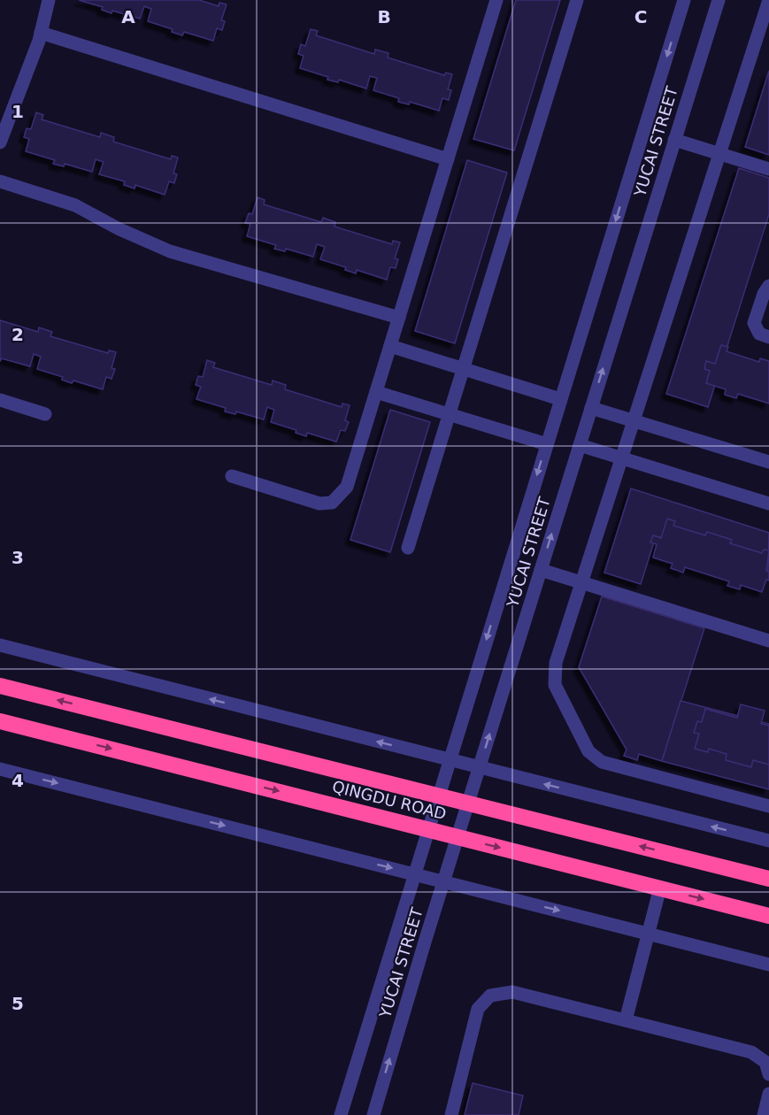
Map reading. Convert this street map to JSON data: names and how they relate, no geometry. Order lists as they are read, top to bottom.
{
  "streets": {
    "highway": ["QINGDU ROAD"],
    "street": ["YUCAI STREET"]
  },
  "crossings": [
    ["YUCAI STREET", "QINGDU ROAD"]
  ],
  "grid": {
    "columns": ["A", "B", "C"],
    "rows": [
      "1",
      "2",
      "3",
      "4",
      "5"
    ]
  }
}
